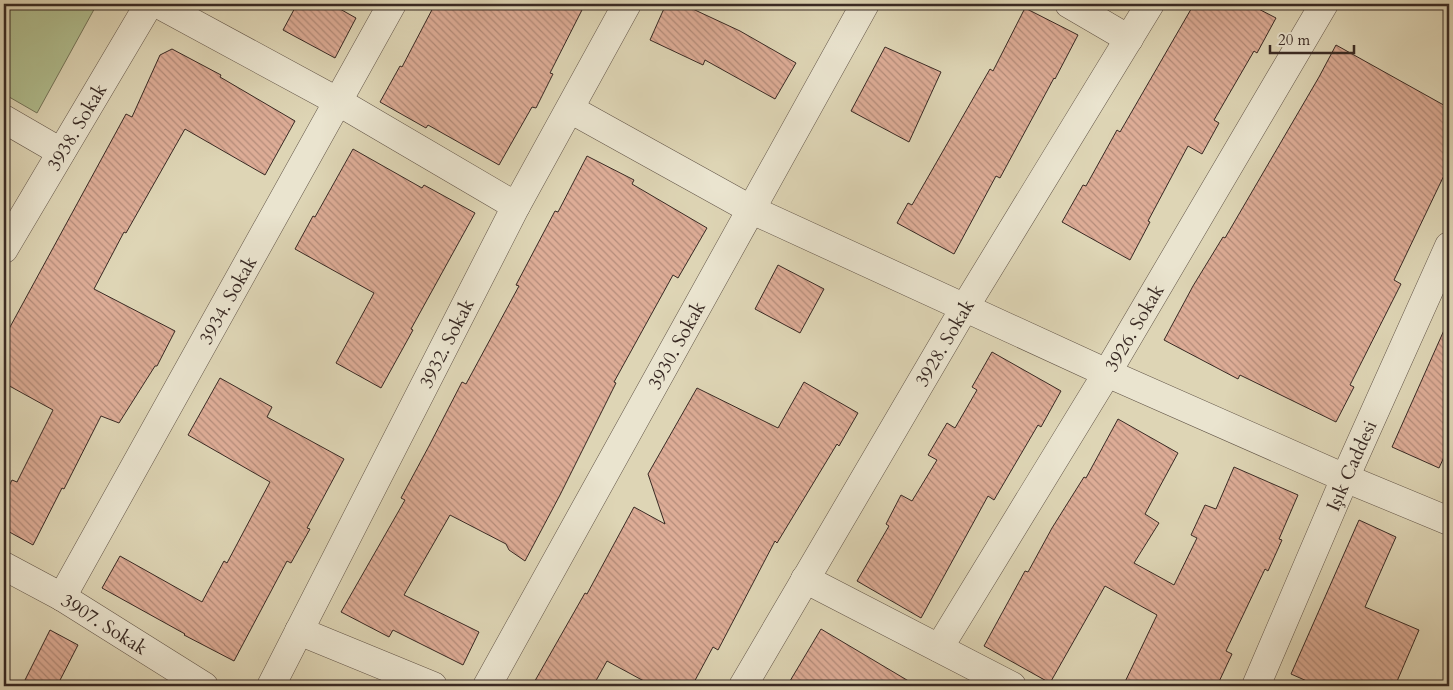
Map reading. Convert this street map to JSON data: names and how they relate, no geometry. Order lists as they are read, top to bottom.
{
  "streets": {
    "street": [
      "3938. Sokak",
      "3934. Sokak",
      "3926. Sokak",
      "3932. Sokak",
      "3928. Sokak",
      "3930. Sokak",
      "Işık Caddesi",
      "3907. Sokak"
    ]
  },
  "crossings": [
    ["3934. Sokak", "3907. Sokak"]
  ],
  "scale_bar": "20 m"
}
